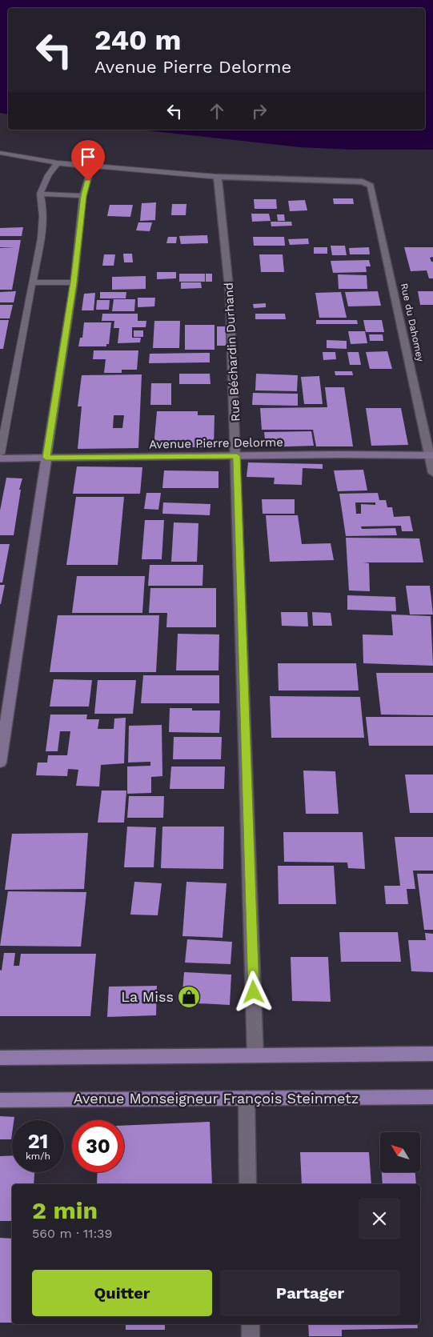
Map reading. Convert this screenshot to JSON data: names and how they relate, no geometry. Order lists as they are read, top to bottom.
{
  "streets": {
    "main road": ["Avenue Pierre Delorme", "Avenue Monseigneur François Steinmetz"],
    "street": ["Rue du Dahomey", "Rue Béchardin Durhand"]
  },
  "crossings": [
    ["Rue du Dahomey", "Rue Béchardin Durhand"],
    ["Rue du Dahomey", "Avenue Pierre Delorme"],
    ["Rue Béchardin Durhand", "Avenue Pierre Delorme"]
  ],
  "places": {
    "shop": ["La Miss"]
  },
  "north": "top left",
  "page": {
    "turn": ["240 m", "Avenue Pierre Delorme"],
    "speed": "21 km/h",
    "limit": "30",
    "heading": ["2 min", "560 m · 11:39"],
    "buttons": ["Quitter", "Partager"]
  }
}
